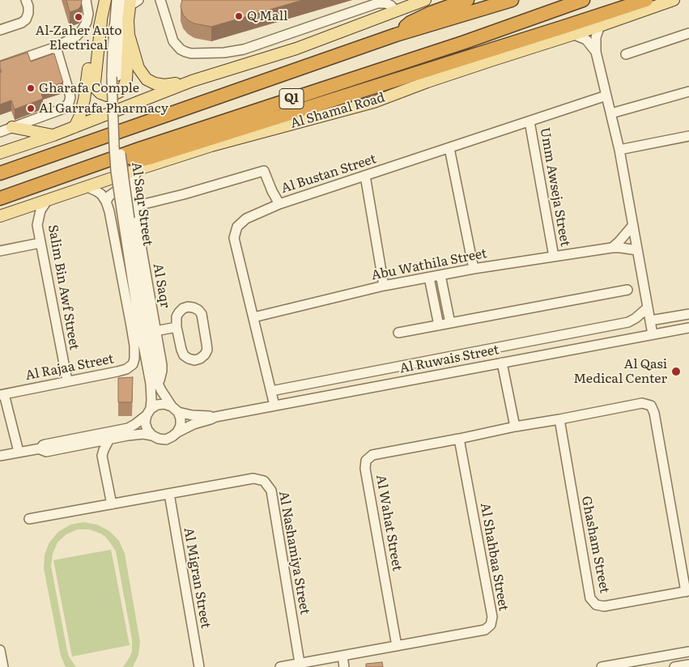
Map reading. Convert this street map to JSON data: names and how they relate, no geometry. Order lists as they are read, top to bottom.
{
  "streets": {
    "highway": ["Q1", "Al Shamal Road"],
    "street": [
      "Al Bustan Street",
      "Umm Awseja Street",
      "Al Saqr Street",
      "Abu Wathila Street",
      "Al Saqr",
      "Salim Bin Awf Street",
      "Al Ruwais Street",
      "Al Rajaa Street",
      "Al Wahat Street",
      "Ghasham Street",
      "Al Nashamiya Street",
      "Al Shahbaa Street",
      "Al Migran Street"
    ]
  },
  "crossings": [
    ["Al Shamal Road", "Al Saqr"],
    ["Al Shamal Road", "Salim Bin Awf Street"],
    ["Al Bustan Street", "Umm Awseja Street"],
    ["Al Bustan Street", "Abu Wathila Street"],
    ["Al Bustan Street", "Al Ruwais Street"],
    ["Umm Awseja Street", "Abu Wathila Street"],
    ["Al Saqr Street", "Al Saqr"],
    ["Al Saqr Street", "Al Ruwais Street"],
    ["Salim Bin Awf Street", "Al Rajaa Street"],
    ["Al Wahat Street", "Ghasham Street"],
    ["Al Wahat Street", "Al Shahbaa Street"],
    ["Al Nashamiya Street", "Al Shahbaa Street"],
    ["Al Nashamiya Street", "Al Migran Street"]
  ],
  "places": [
    "Q Mall",
    "Al-Zaher Auto Electrical",
    "Gharafa Comple",
    "Al Garrafa Pharmacy",
    "Al Qasi Medical Center"
  ]
}
